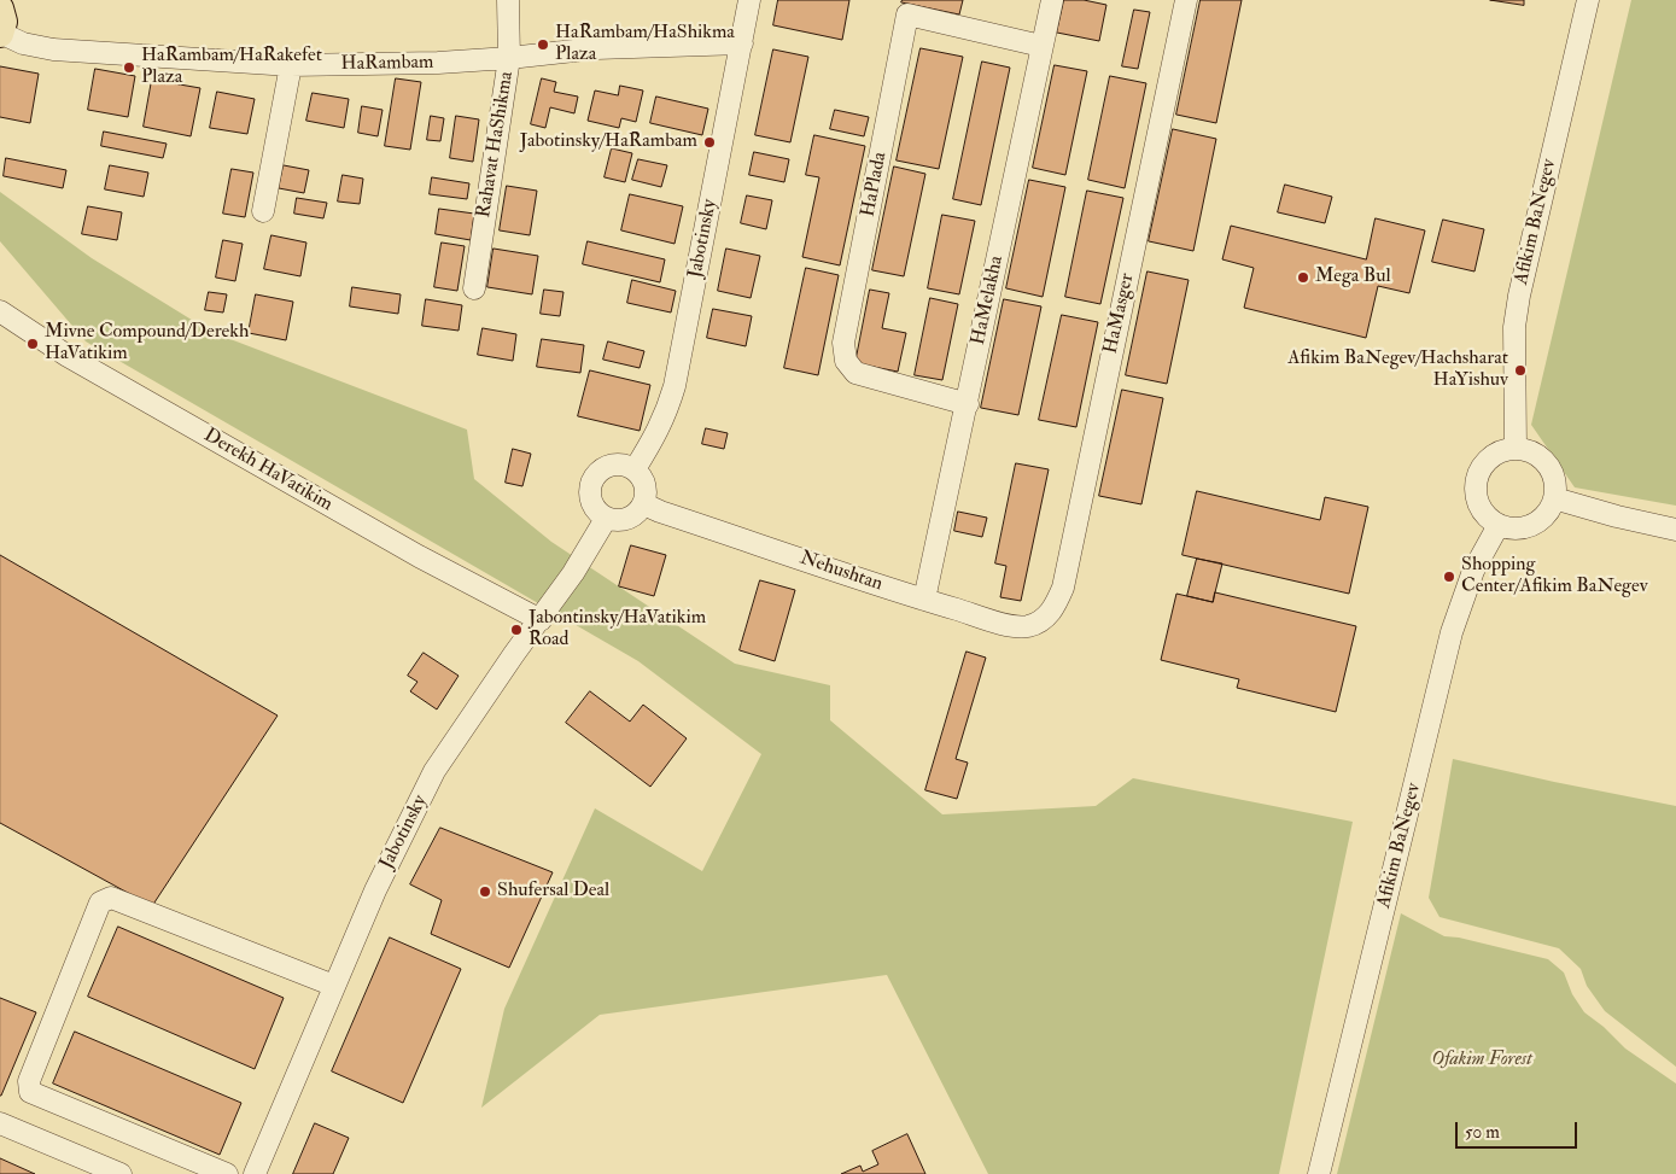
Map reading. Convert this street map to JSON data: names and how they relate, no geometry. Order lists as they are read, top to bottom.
{
  "streets": {
    "street": [
      "HaRambam",
      "Rahavat HaShikma",
      "HaPlada",
      "Afikim BaNegev",
      "Jabotinsky",
      "HaMelakha",
      "HaMasger",
      "Derekh HaVatikim",
      "Nehushtan"
    ]
  },
  "crossings": [
    ["HaRambam", "Rahavat HaShikma"],
    ["HaRambam", "Jabotinsky"],
    ["HaPlada", "HaMelakha"],
    ["Jabotinsky", "Derekh HaVatikim"],
    ["Jabotinsky", "Nehushtan"],
    ["HaMelakha", "Nehushtan"],
    ["HaMasger", "Nehushtan"]
  ],
  "parks": ["Ofakim Forest"],
  "places": [
    "HaRambam/HaShikma Plaza",
    "HaRambam/HaRakefet Plaza",
    "Jabotinsky/HaRambam",
    "Mega Bul",
    "Mivne Compound/Derekh HaVatikim",
    "Afikim BaNegev/Hachsharat HaYishuv",
    "Shopping Center/Afikim BaNegev",
    "Jabontinsky/HaVatikim Road",
    "Shufersal Deal"
  ],
  "scale_bar": "50 m"
}
